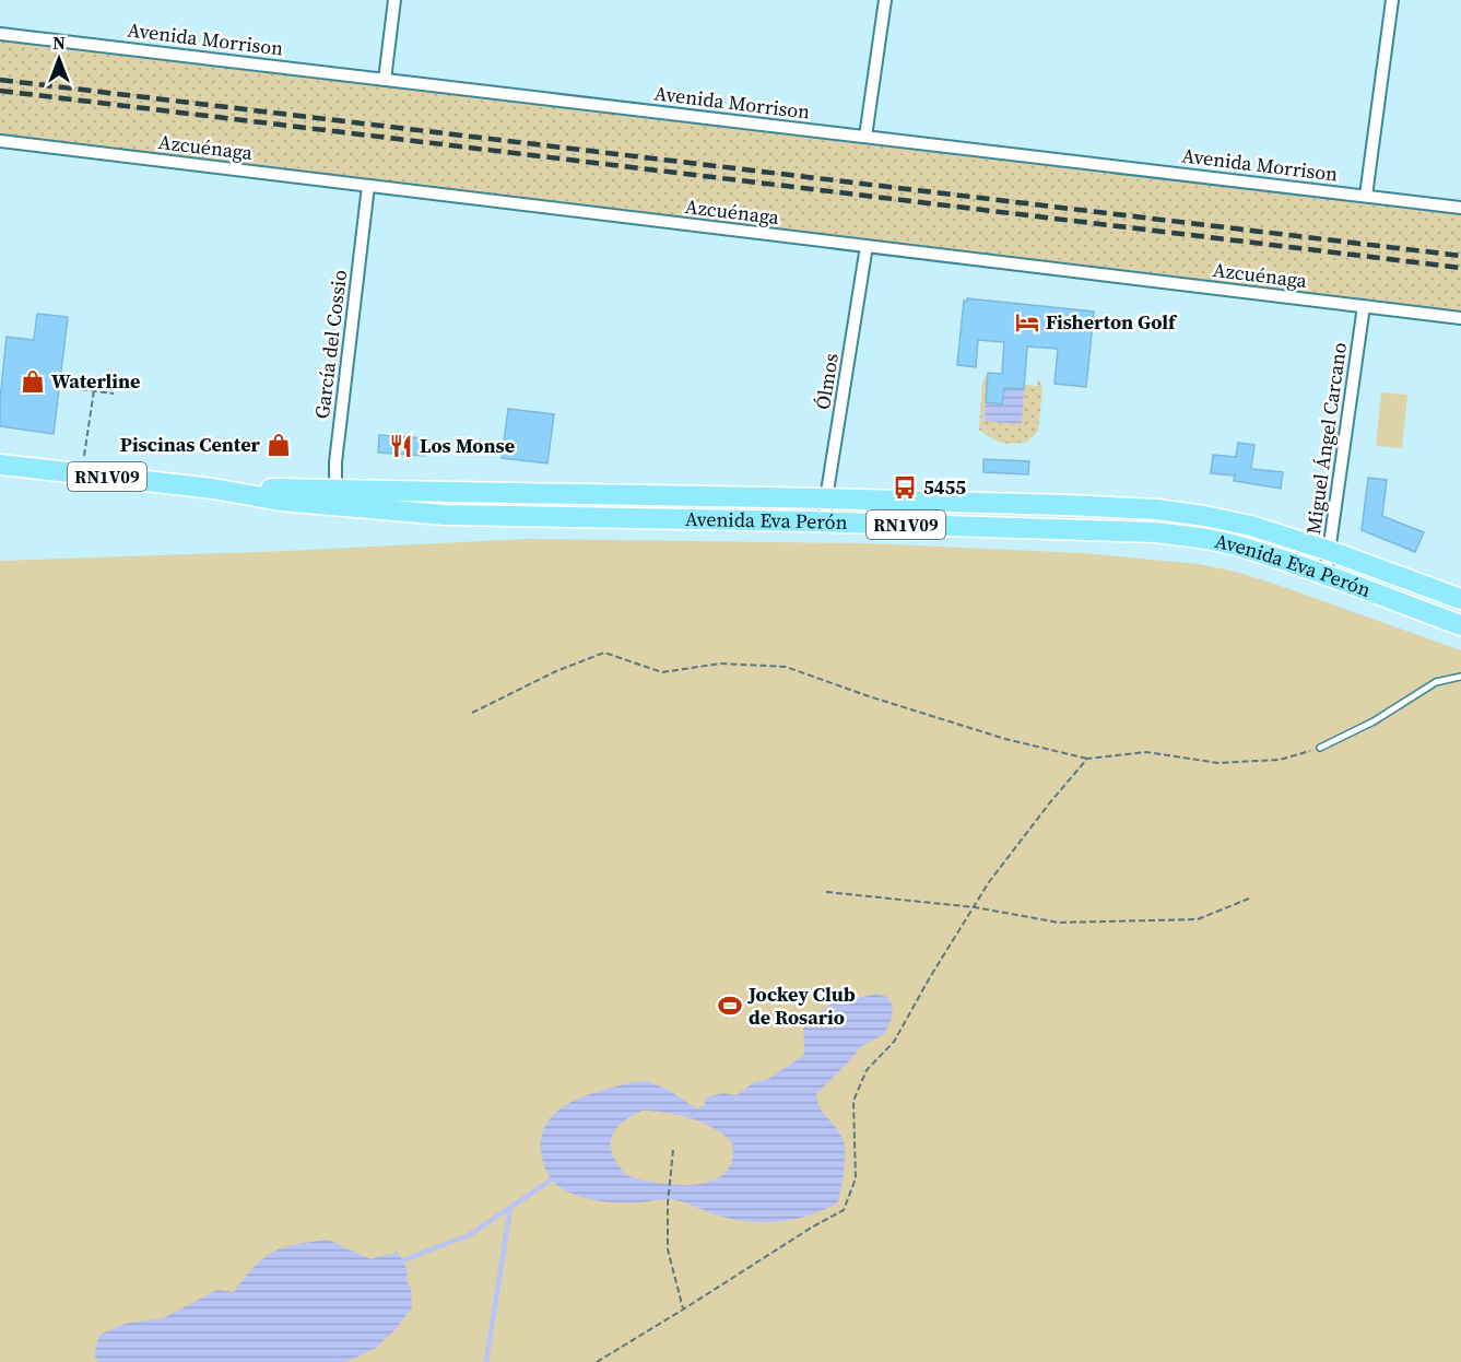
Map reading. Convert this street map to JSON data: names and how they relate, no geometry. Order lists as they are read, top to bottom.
{
  "streets": {
    "main road": ["RN1V09", "Avenida Eva Perón"],
    "street": [
      "Avenida Morrison",
      "Azcuénaga",
      "García del Cossio",
      "Ólmos",
      "Miguel Ángel Carcano"
    ]
  },
  "crossings": [
    ["Azcuénaga", "García del Cossio"],
    ["Azcuénaga", "Ólmos"],
    ["Azcuénaga", "Miguel Ángel Carcano"],
    ["García del Cossio", "Avenida Eva Perón"],
    ["Ólmos", "Avenida Eva Perón"],
    ["Miguel Ángel Carcano", "Avenida Eva Perón"]
  ],
  "places": {
    "hotel": ["Fisherton Golf"],
    "shop": ["Waterline", "Piscinas Center"],
    "restaurant": ["Los Monse"],
    "bus stop": ["5455"],
    "sports": ["Jockey Club de Rosario"]
  },
  "north": "top"
}
